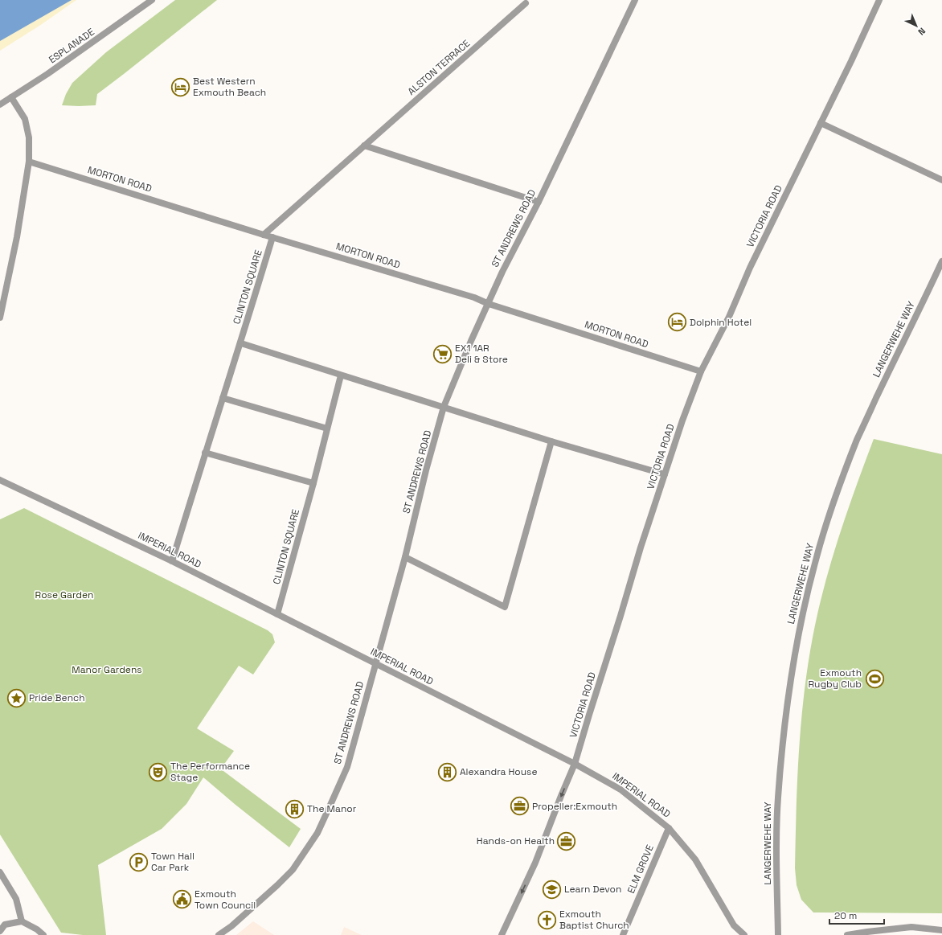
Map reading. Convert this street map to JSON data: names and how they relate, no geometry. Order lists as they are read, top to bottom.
{
  "streets": {
    "street": [
      "ESPLANADE",
      "ALSTON TERRACE",
      "MORTON ROAD",
      "VICTORIA ROAD",
      "ST ANDREWS ROAD",
      "CLINTON SQUARE",
      "LANGERWEHE WAY",
      "IMPERIAL ROAD",
      "ELM GROVE"
    ]
  },
  "crossings": [
    ["ALSTON TERRACE", "MORTON ROAD"],
    ["MORTON ROAD", "VICTORIA ROAD"],
    ["MORTON ROAD", "ST ANDREWS ROAD"],
    ["MORTON ROAD", "CLINTON SQUARE"],
    ["VICTORIA ROAD", "IMPERIAL ROAD"],
    ["ST ANDREWS ROAD", "IMPERIAL ROAD"],
    ["CLINTON SQUARE", "IMPERIAL ROAD"],
    ["IMPERIAL ROAD", "ELM GROVE"]
  ],
  "parks": ["Rose Garden", "Manor Gardens"],
  "places": {
    "hotel": ["Best Western Exmouth Beach", "Dolphin Hotel"],
    "supermarket": ["EX1 1AR Deli & Store"],
    "sports": ["Exmouth Rugby Club"],
    "place": ["Pride Bench"],
    "theatre": ["The Performance Stage"],
    "building": ["Alexandra House", "The Manor"],
    "office": ["Propeller:Exmouth", "Hands-on Health"],
    "parking": ["Town Hall Car Park"],
    "school or university": ["Learn Devon"],
    "public building": ["Exmouth Town Council"],
    "church": ["Exmouth Baptist Church"]
  },
  "scale_bar": "20 m",
  "north": "bottom right"
}
